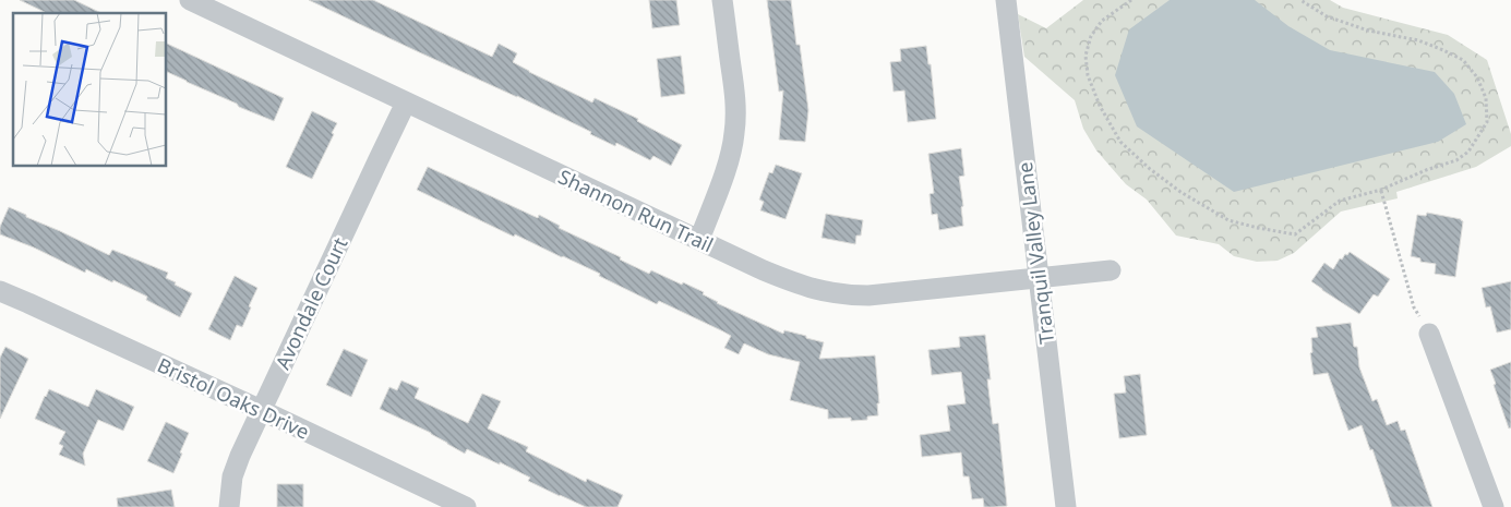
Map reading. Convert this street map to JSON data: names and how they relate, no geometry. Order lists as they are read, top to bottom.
{
  "streets": {
    "street": [
      "Shannon Run Trail",
      "Tranquil Valley Lane",
      "Avondale Court",
      "Bristol Oaks Drive"
    ]
  },
  "crossings": [
    ["Shannon Run Trail", "Tranquil Valley Lane"],
    ["Shannon Run Trail", "Avondale Court"],
    ["Avondale Court", "Bristol Oaks Drive"]
  ]
}
